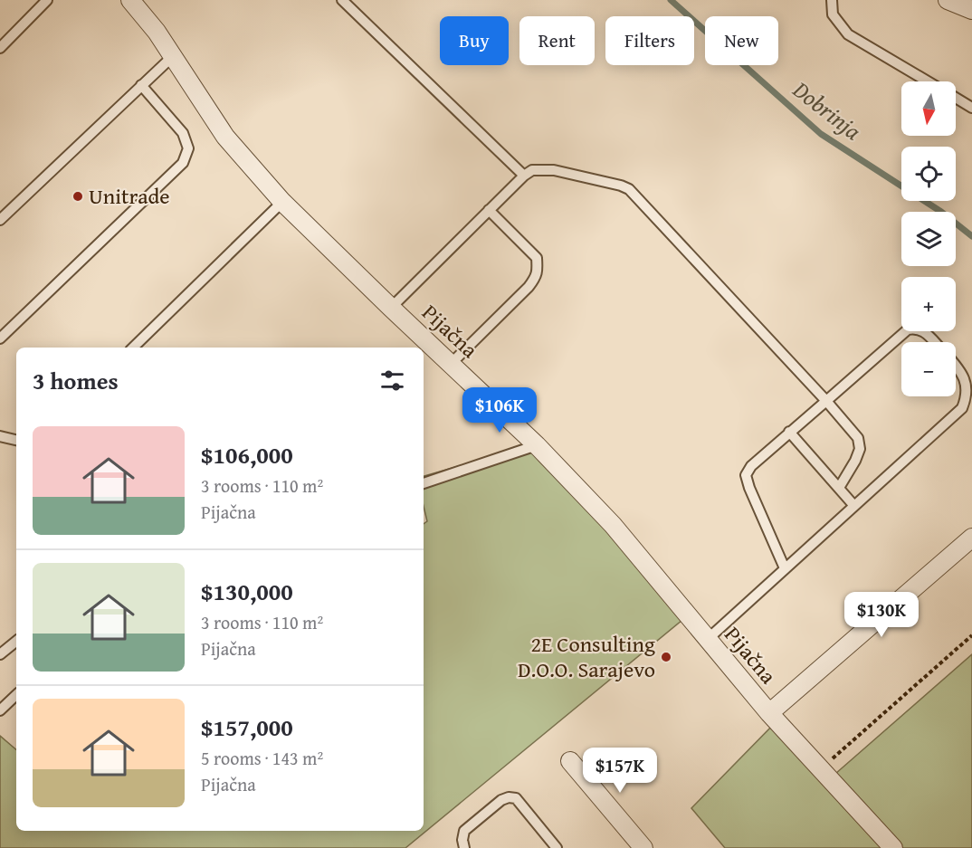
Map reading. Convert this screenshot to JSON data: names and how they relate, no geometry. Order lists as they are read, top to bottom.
{
  "streets": {
    "street": ["Pijačna"]
  },
  "water": ["Dobrinja"],
  "places": ["Unitrade", "2E Consulting D.O.O. Sarajevo"],
  "north": "bottom",
  "page": {
    "chip": [
      "Buy",
      "Rent",
      "Filters",
      "New"
    ],
    "map_buttons": ["+", "−"],
    "heading": "3 homes",
    "price": ["$106K", "$130K", "$157K"],
    "list": [
      {
        "name": "$106,000",
        "note": "3 rooms · 110 m² · Pijačna"
      },
      {
        "name": "$130,000",
        "note": "3 rooms · 110 m² · Pijačna"
      },
      {
        "name": "$157,000",
        "note": "5 rooms · 143 m² · Pijačna"
      }
    ]
  }
}
